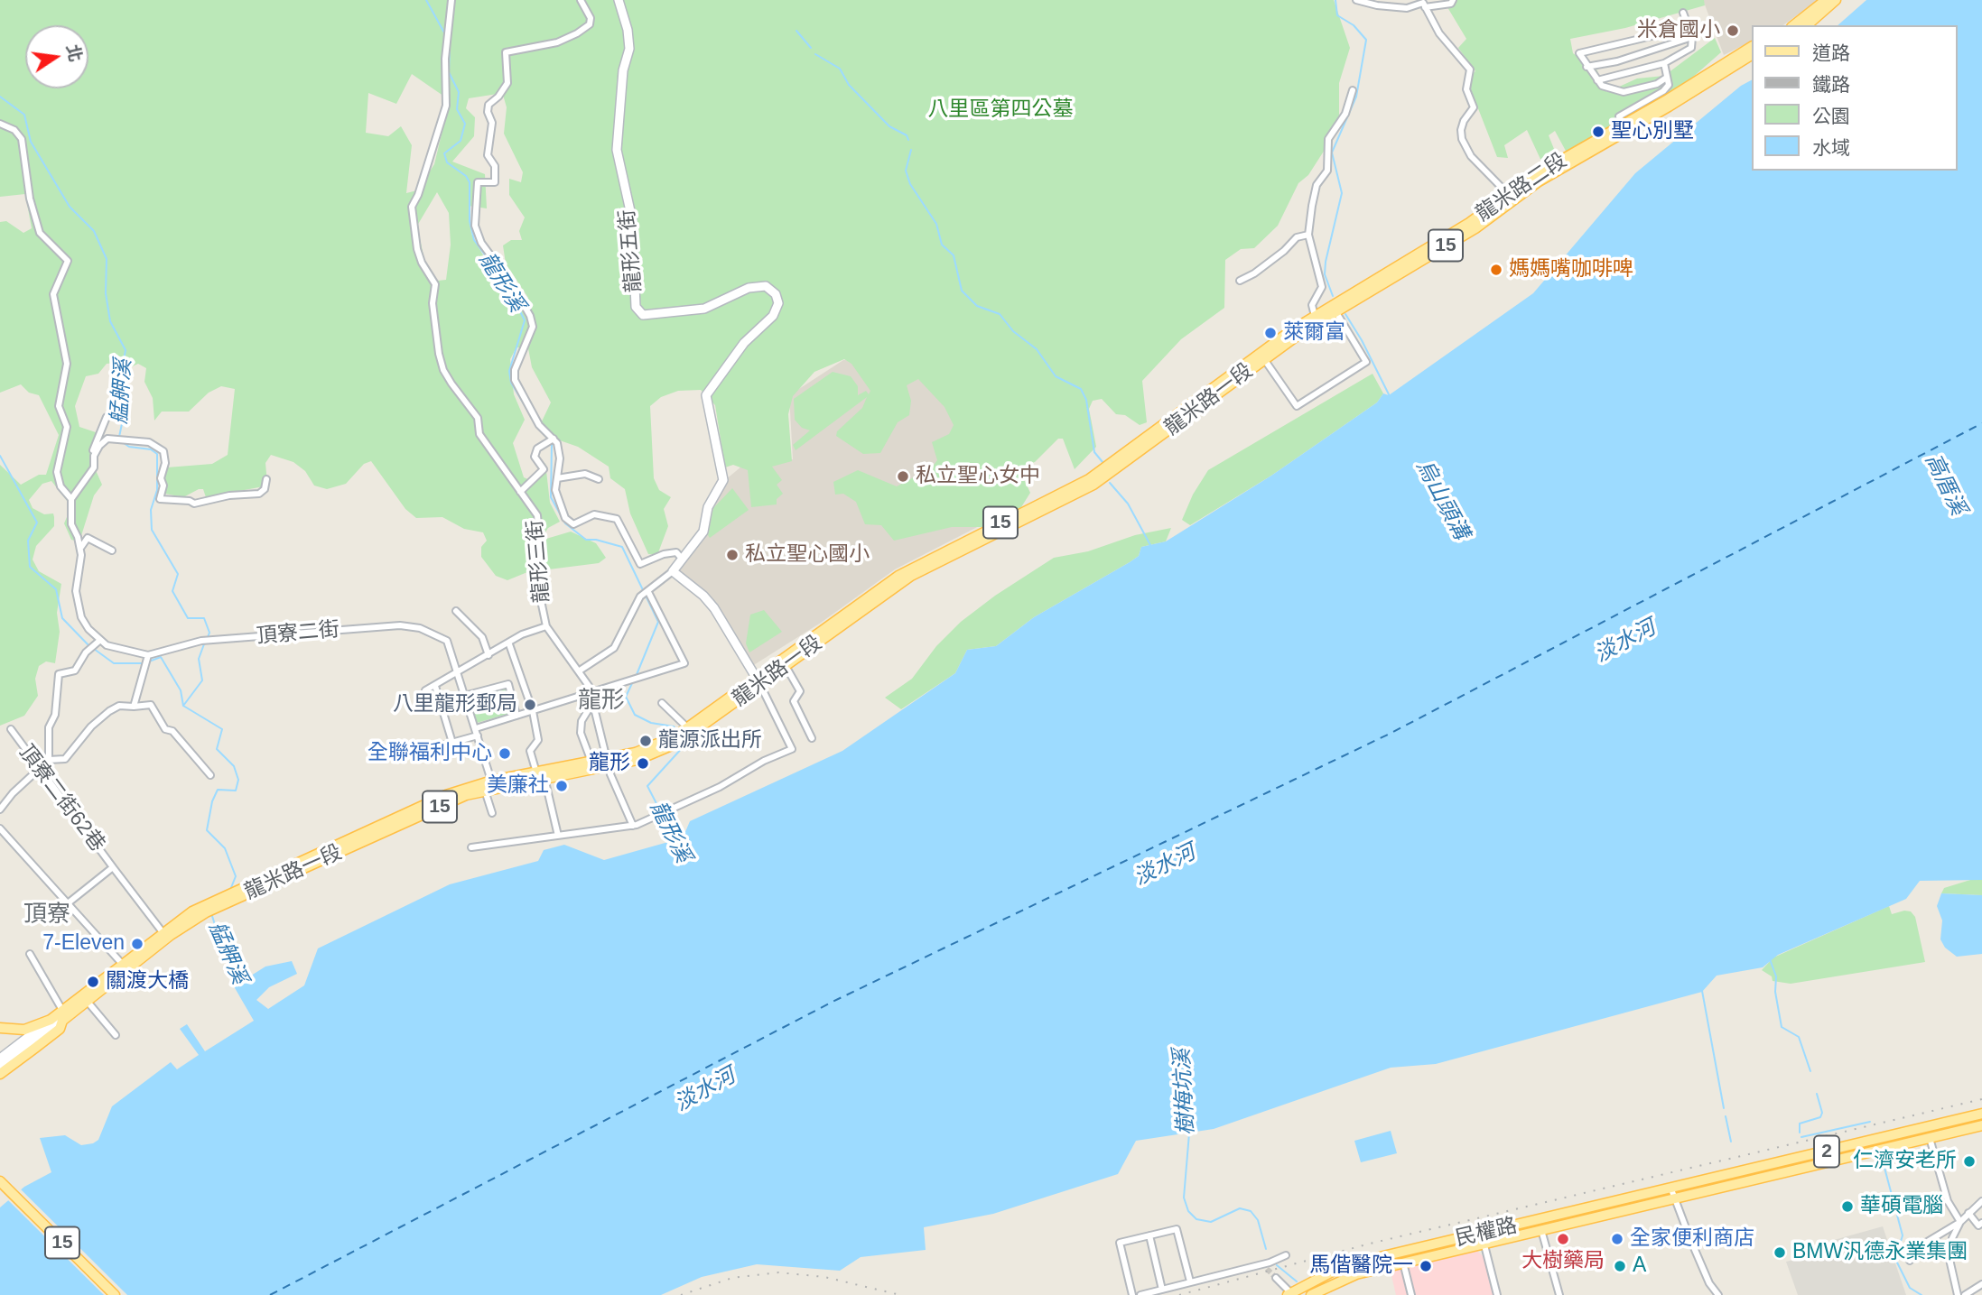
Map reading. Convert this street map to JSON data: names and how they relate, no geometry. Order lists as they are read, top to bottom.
{
  "streets": {
    "main road": [
      "龍米路二段",
      "15",
      "龍米路一段",
      "2",
      "民權路"
    ],
    "street": [
      "龍形五街",
      "龍形三街",
      "頂寮二街",
      "頂寮二街62巷"
    ]
  },
  "crossings": [
    ["龍米路二段", "龍米路一段"],
    ["15", "龍米路一段"],
    ["龍米路一段", "龍形三街"],
    ["龍米路一段", "頂寮二街62巷"],
    ["2", "民權路"]
  ],
  "districts": ["龍形", "頂寮"],
  "water": [
    "龍形溪",
    "艋舺溪",
    "高厝溪",
    "烏山頭溝",
    "淡水河",
    "樹梅坑溪"
  ],
  "parks": ["八里區第四公墓"],
  "places": [
    "米倉國小",
    "聖心別墅",
    "媽媽嘴咖啡啤",
    "萊爾富",
    "私立聖心女中",
    "私立聖心國小",
    "八里龍形郵局",
    "龍源派出所",
    "全聯福利中心",
    "龍形",
    "美廉社",
    "7-Eleven",
    "關渡大橋",
    "仁濟安老所",
    "華碩電腦",
    "大樹藥局",
    "全家便利商店",
    "BMW汎德永業集團",
    "馬偕醫院一",
    "A"
  ],
  "legend": [
    "道路",
    "鐵路",
    "公園",
    "水域"
  ],
  "north": "right"
}
